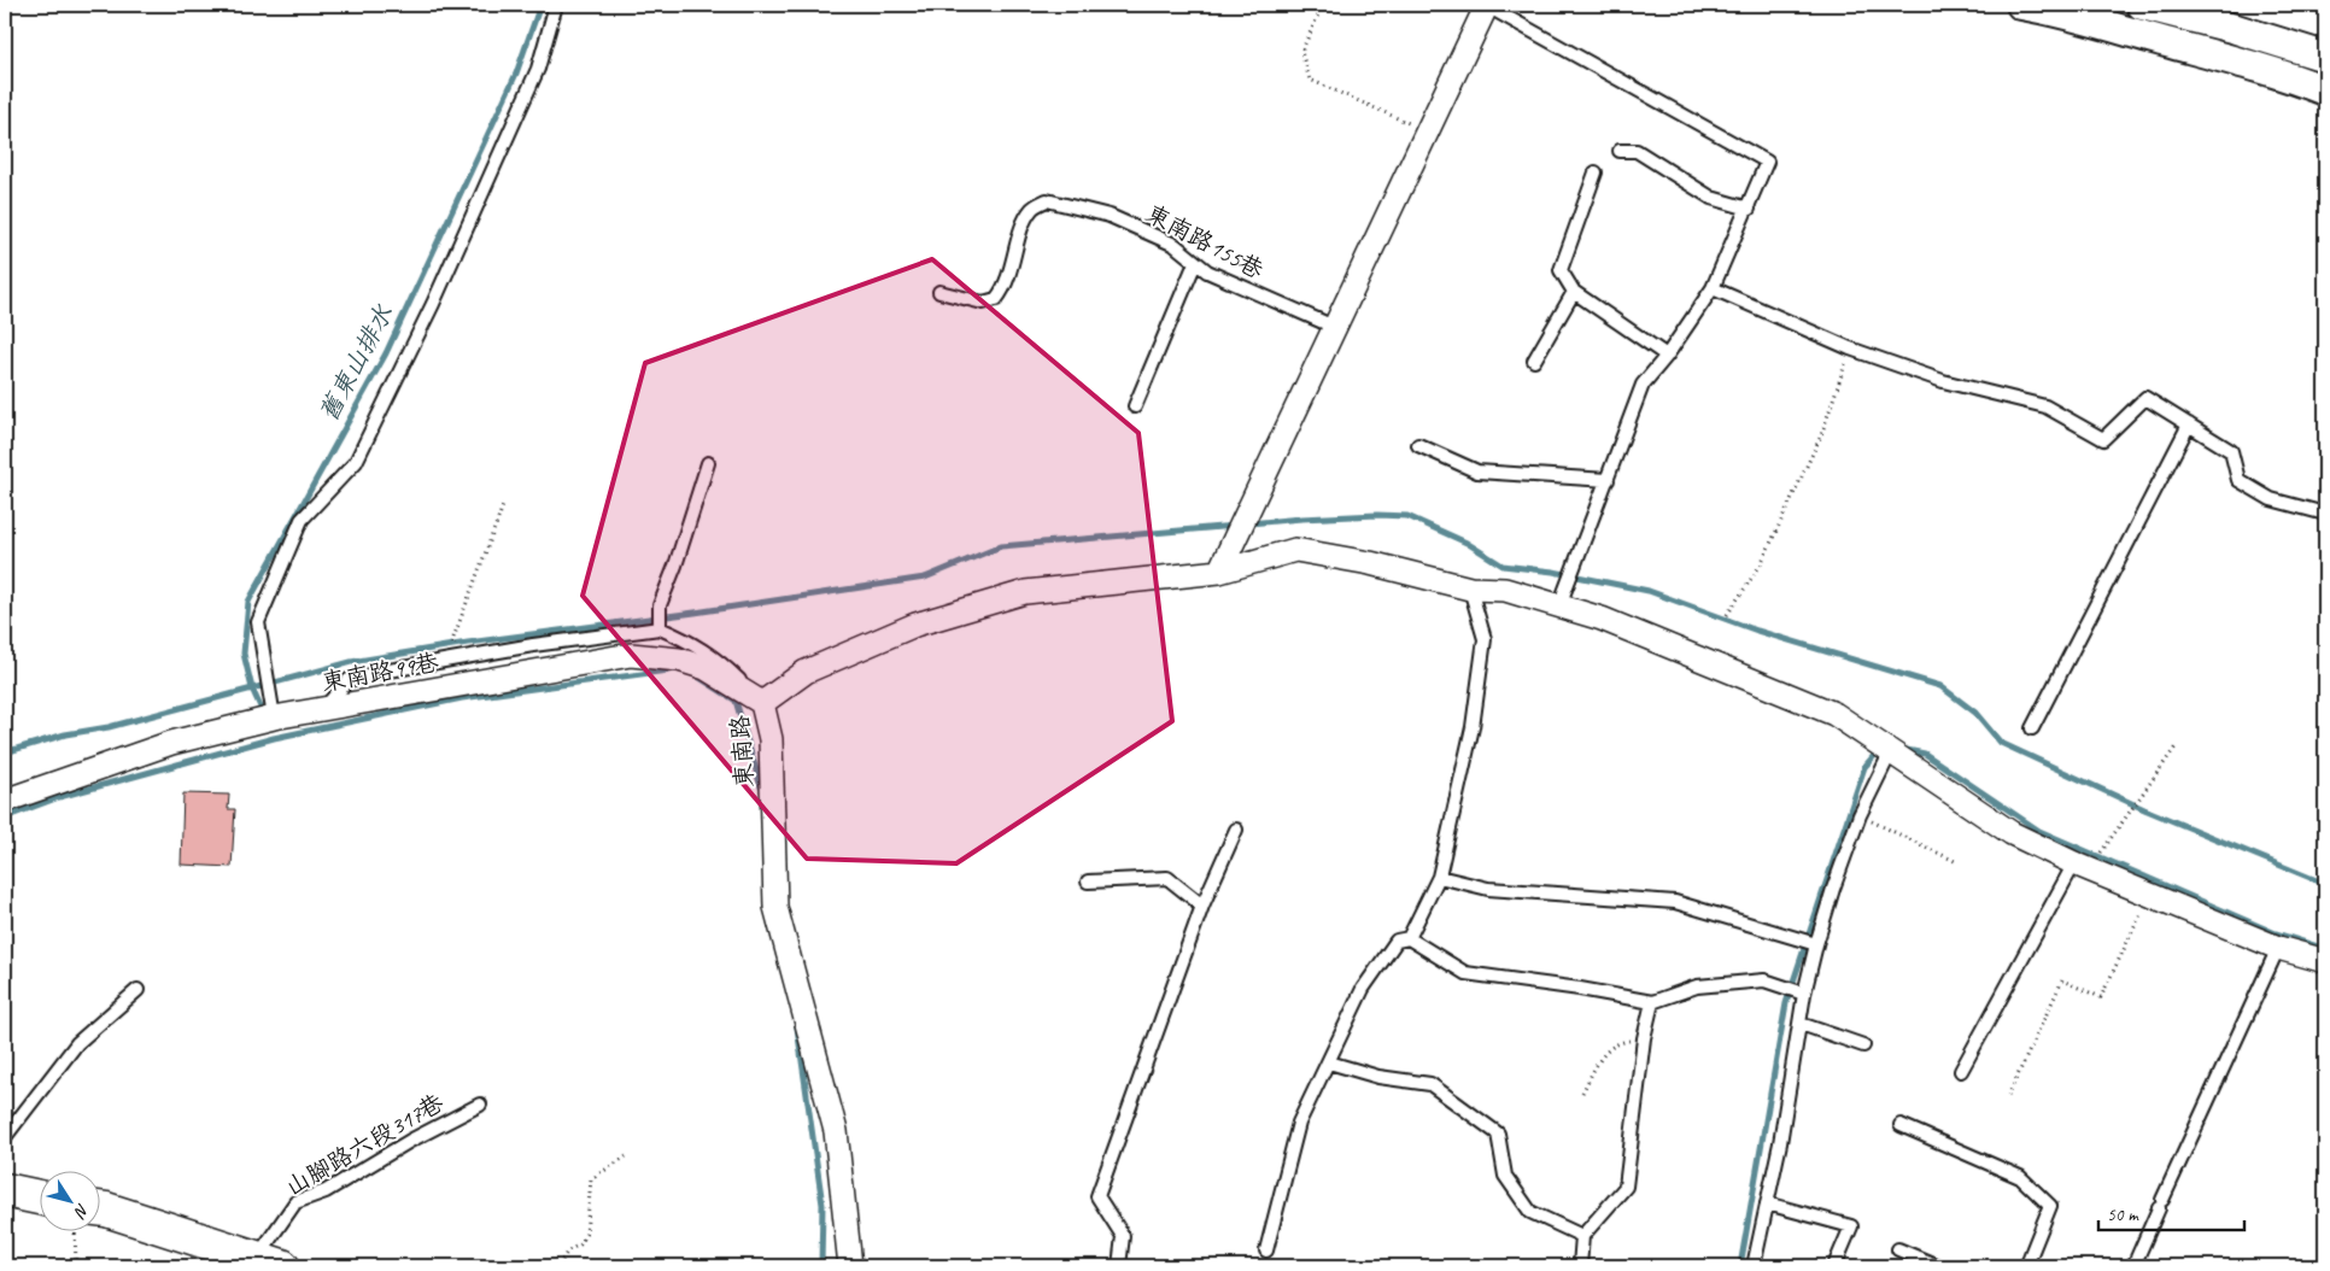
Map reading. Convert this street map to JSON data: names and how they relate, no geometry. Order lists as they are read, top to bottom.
{
  "streets": {
    "street": ["東南路99巷", "東南路"],
    "lane": ["東南路155巷", "山腳路六段317巷"]
  },
  "crossings": [
    ["東南路99巷", "東南路"]
  ],
  "water": ["舊東山排水"],
  "scale_bar": "50 m",
  "north": "bottom right"
}
